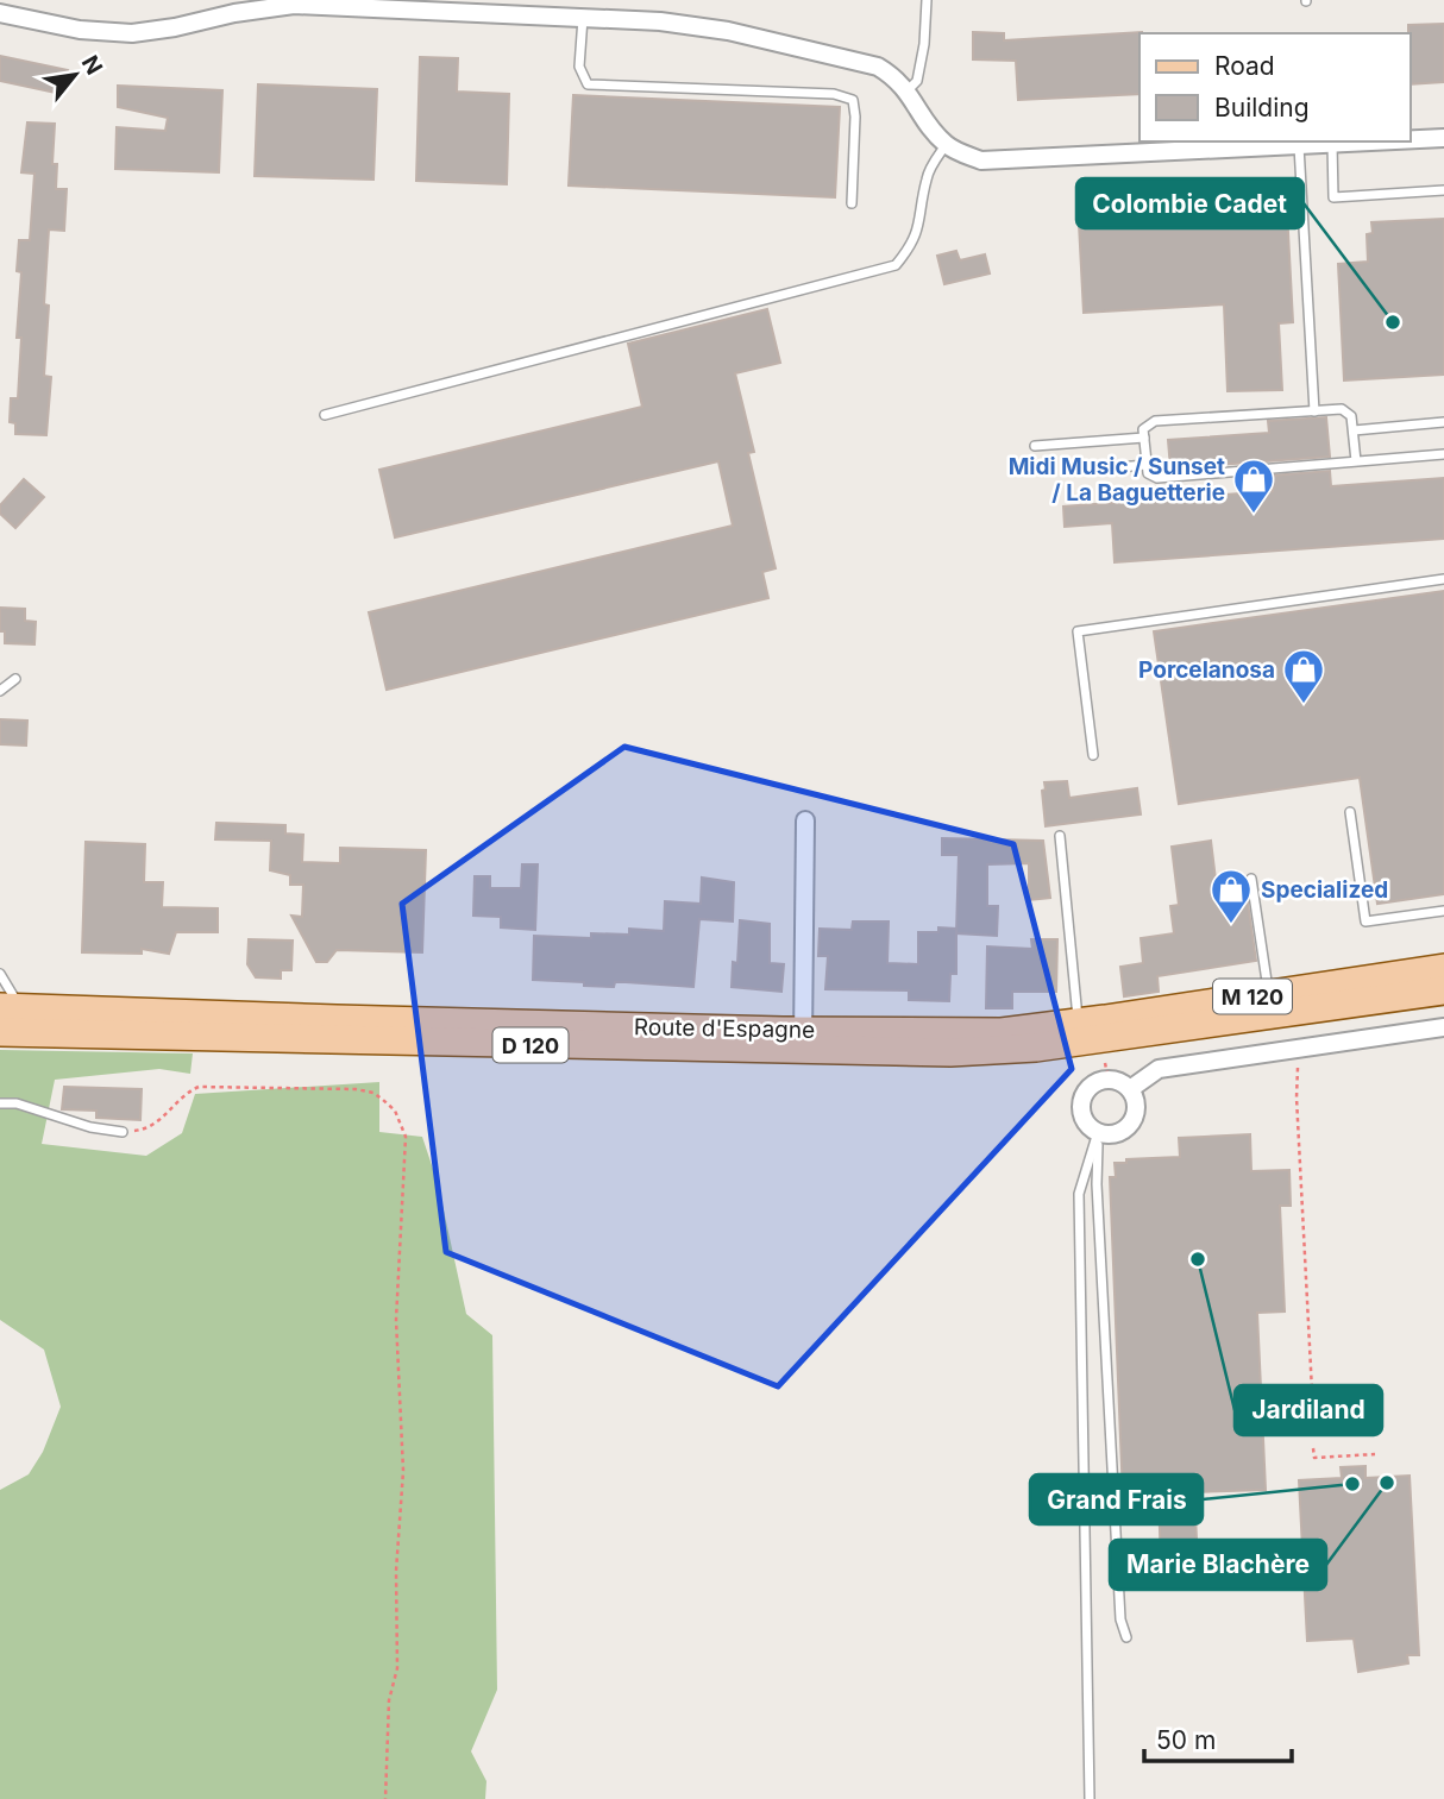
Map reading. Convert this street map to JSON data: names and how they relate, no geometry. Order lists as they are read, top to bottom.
{
  "streets": {
    "main road": ["M 120", "Route d'Espagne", "D 120"]
  },
  "places": {
    "other": [
      "Colombie Cadet",
      "Jardiland",
      "Marie Blachère",
      "Grand Frais"
    ],
    "shop": ["Midi Music / Sunset / La Baguetterie", "Porcelanosa", "Specialized"]
  },
  "legend": ["Road", "Building"],
  "scale_bar": "50 m",
  "north": "top right"
}
